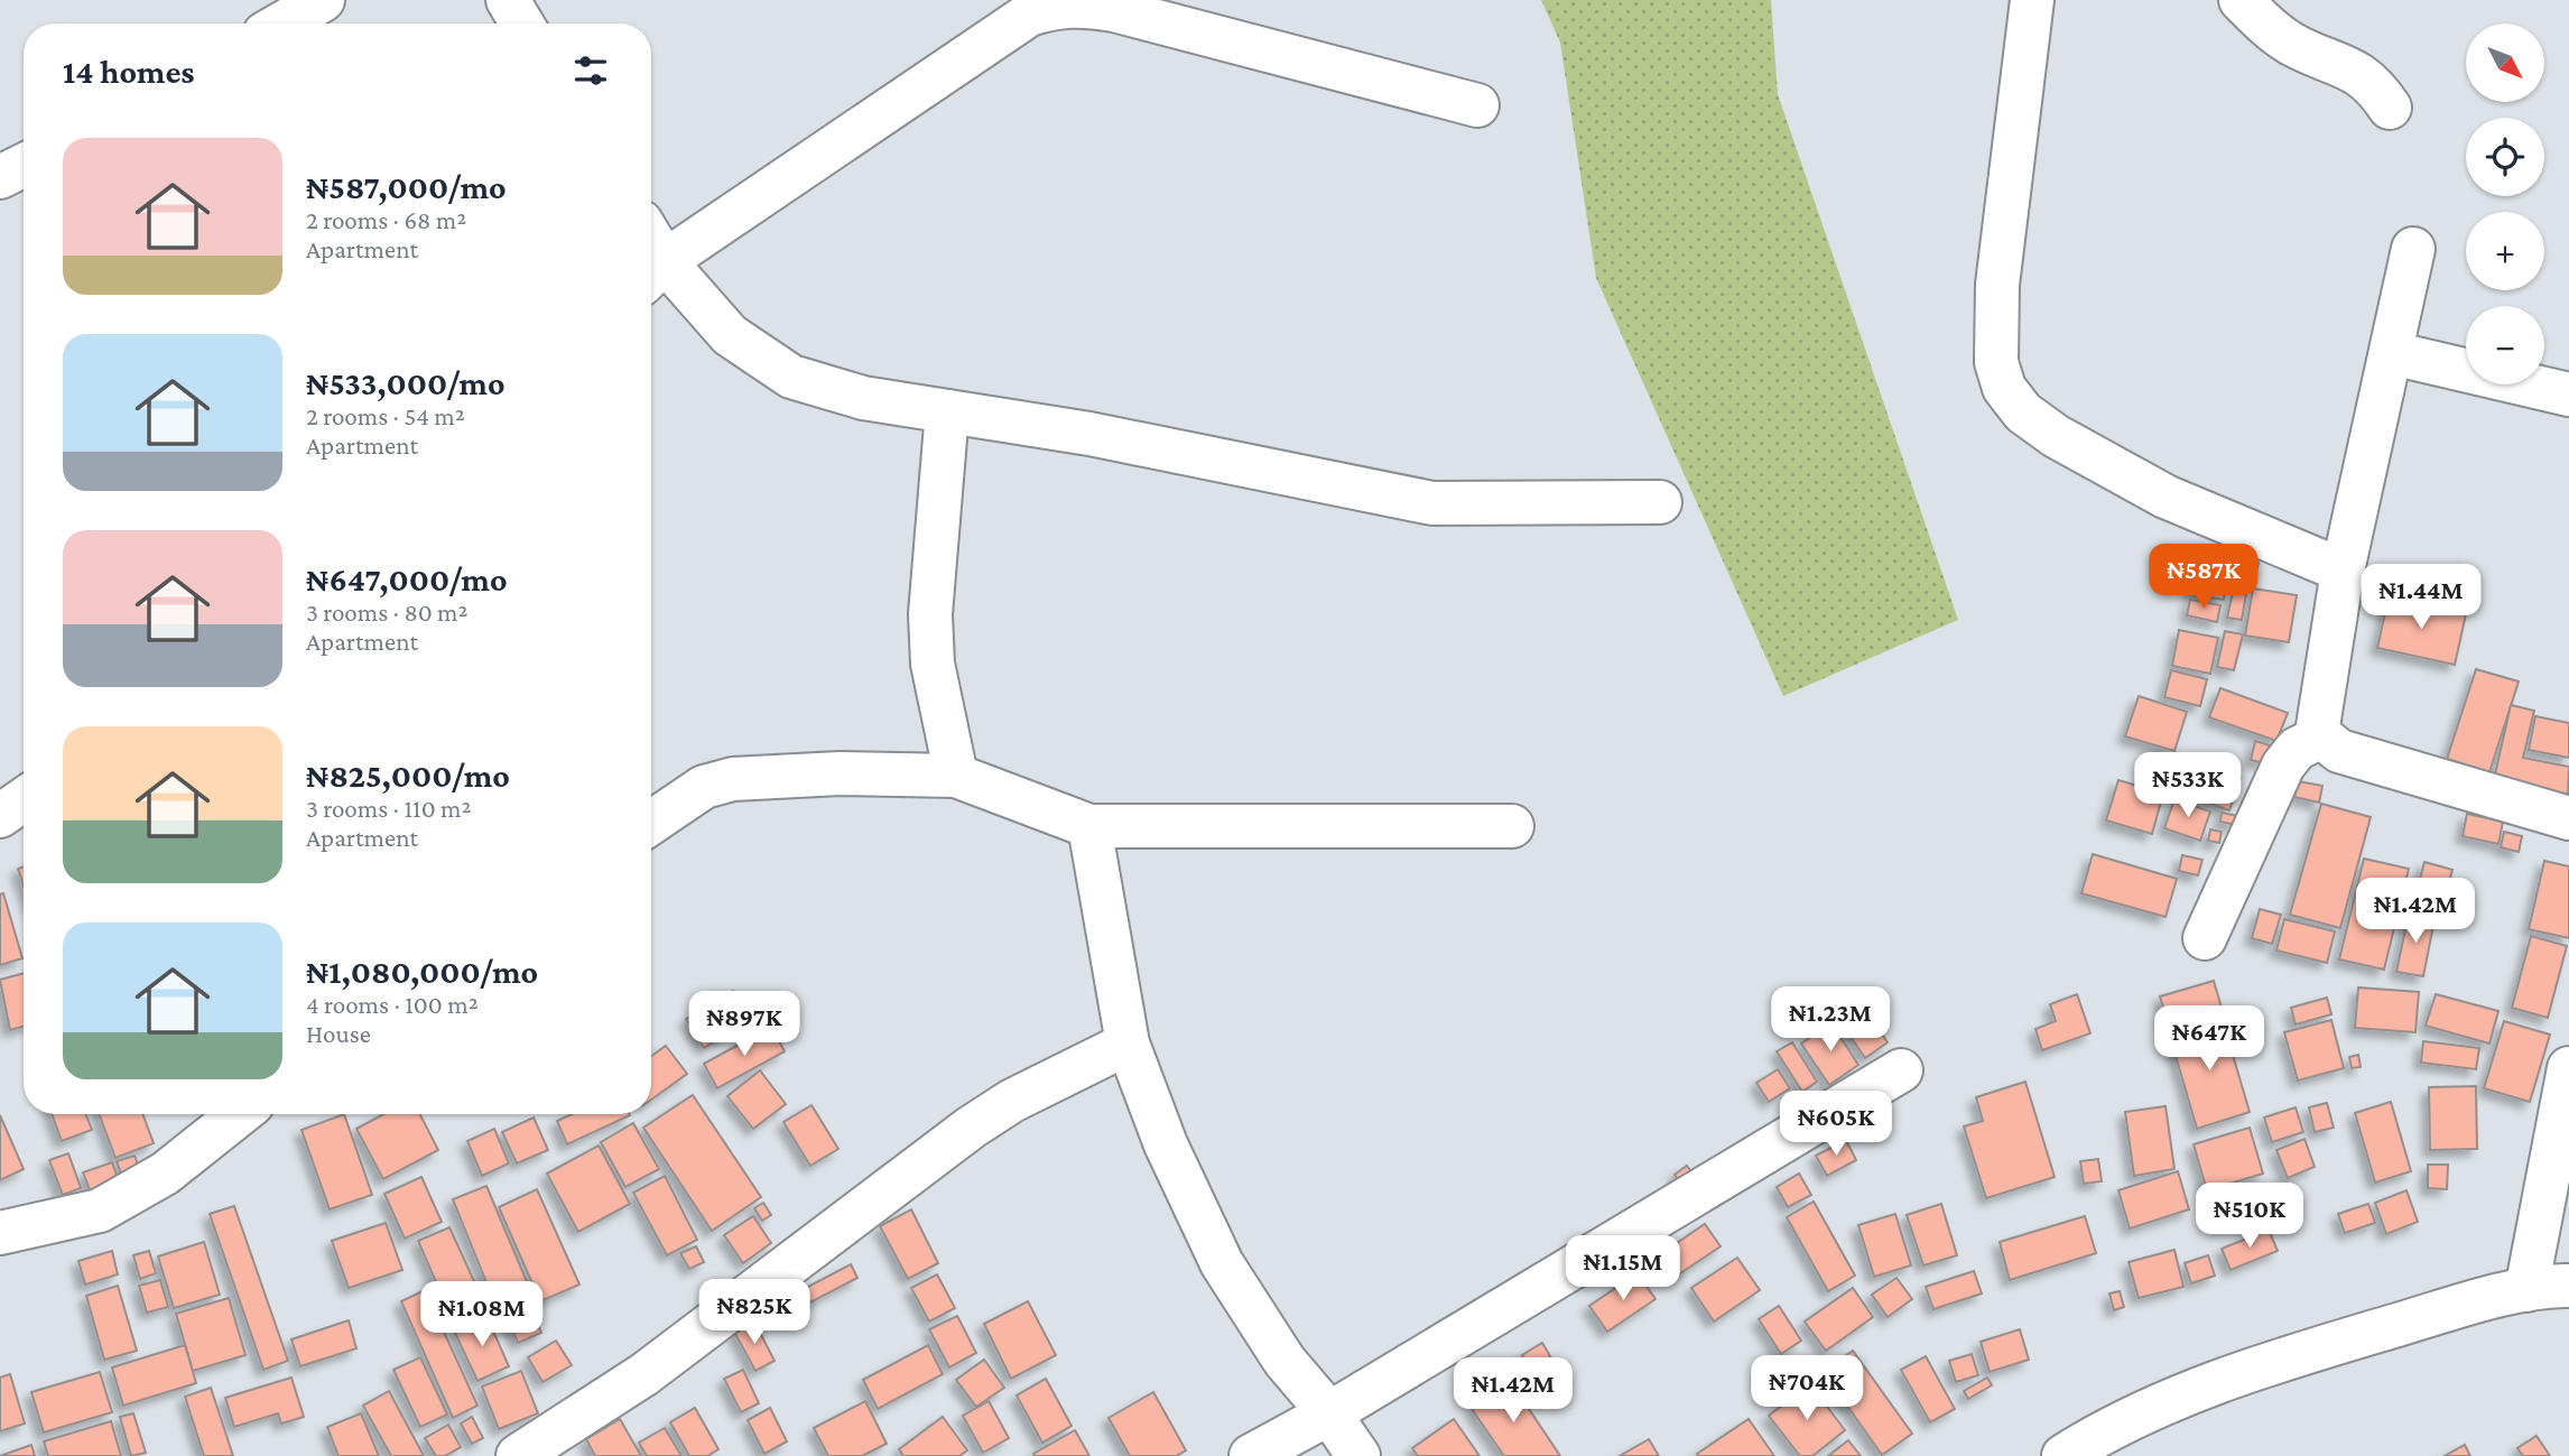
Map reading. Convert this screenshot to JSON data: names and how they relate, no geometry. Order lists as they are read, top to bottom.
{
  "north": "bottom right",
  "page": {
    "map_buttons": ["+", "−"],
    "heading": "14 homes",
    "list": [
      {
        "name": "₦587,000/mo",
        "note": "2 rooms · 68 m² · Apartment"
      },
      {
        "name": "₦533,000/mo",
        "note": "2 rooms · 54 m² · Apartment"
      },
      {
        "name": "₦647,000/mo",
        "note": "3 rooms · 80 m² · Apartment"
      },
      {
        "name": "₦825,000/mo",
        "note": "3 rooms · 110 m² · Apartment"
      },
      {
        "name": "₦1,080,000/mo",
        "note": "4 rooms · 100 m² · House"
      }
    ],
    "price": [
      "₦587K",
      "₦1.44M",
      "₦533K",
      "₦1.42M",
      "₦1.23M",
      "₦897K",
      "₦647K",
      "₦605K",
      "₦510K",
      "₦1.15M",
      "₦825K",
      "₦1.08M",
      "₦704K",
      "₦1.42M"
    ]
  }
}
